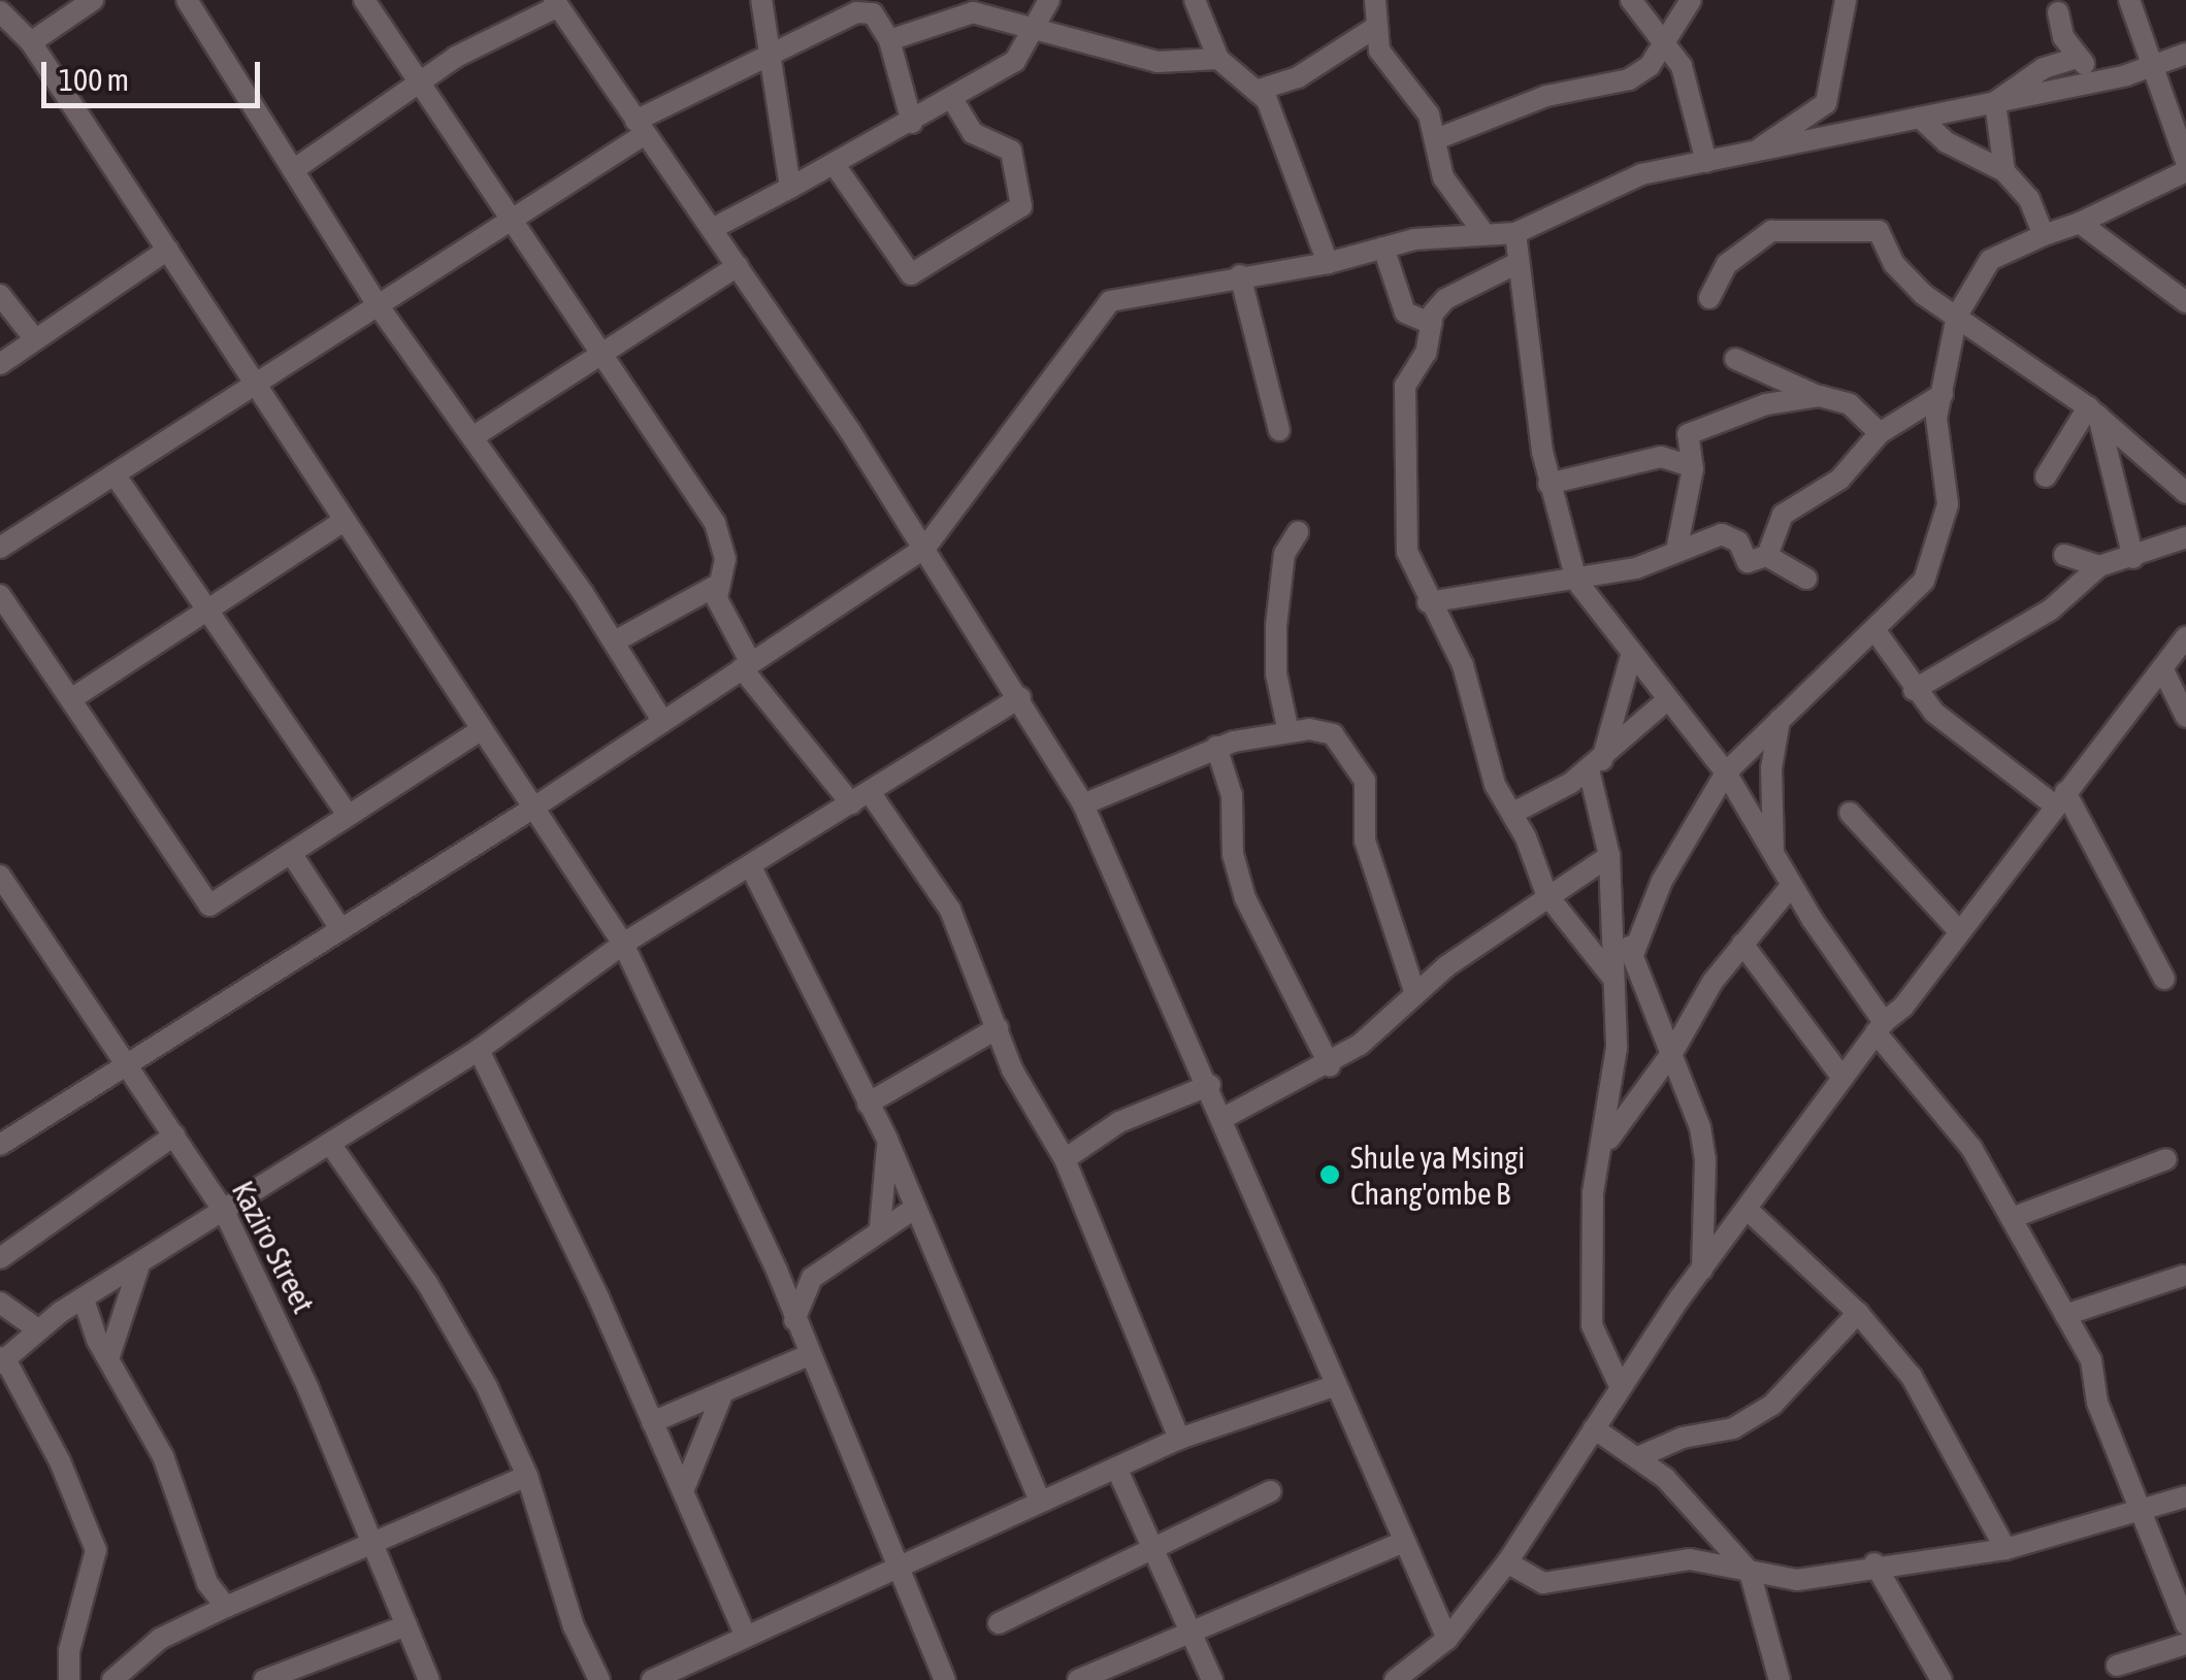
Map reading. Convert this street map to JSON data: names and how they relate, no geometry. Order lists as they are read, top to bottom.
{
  "streets": {
    "street": ["Kaziro Street"]
  },
  "places": ["Shule ya Msingi Chang'ombe B"],
  "scale_bar": "100 m"
}
